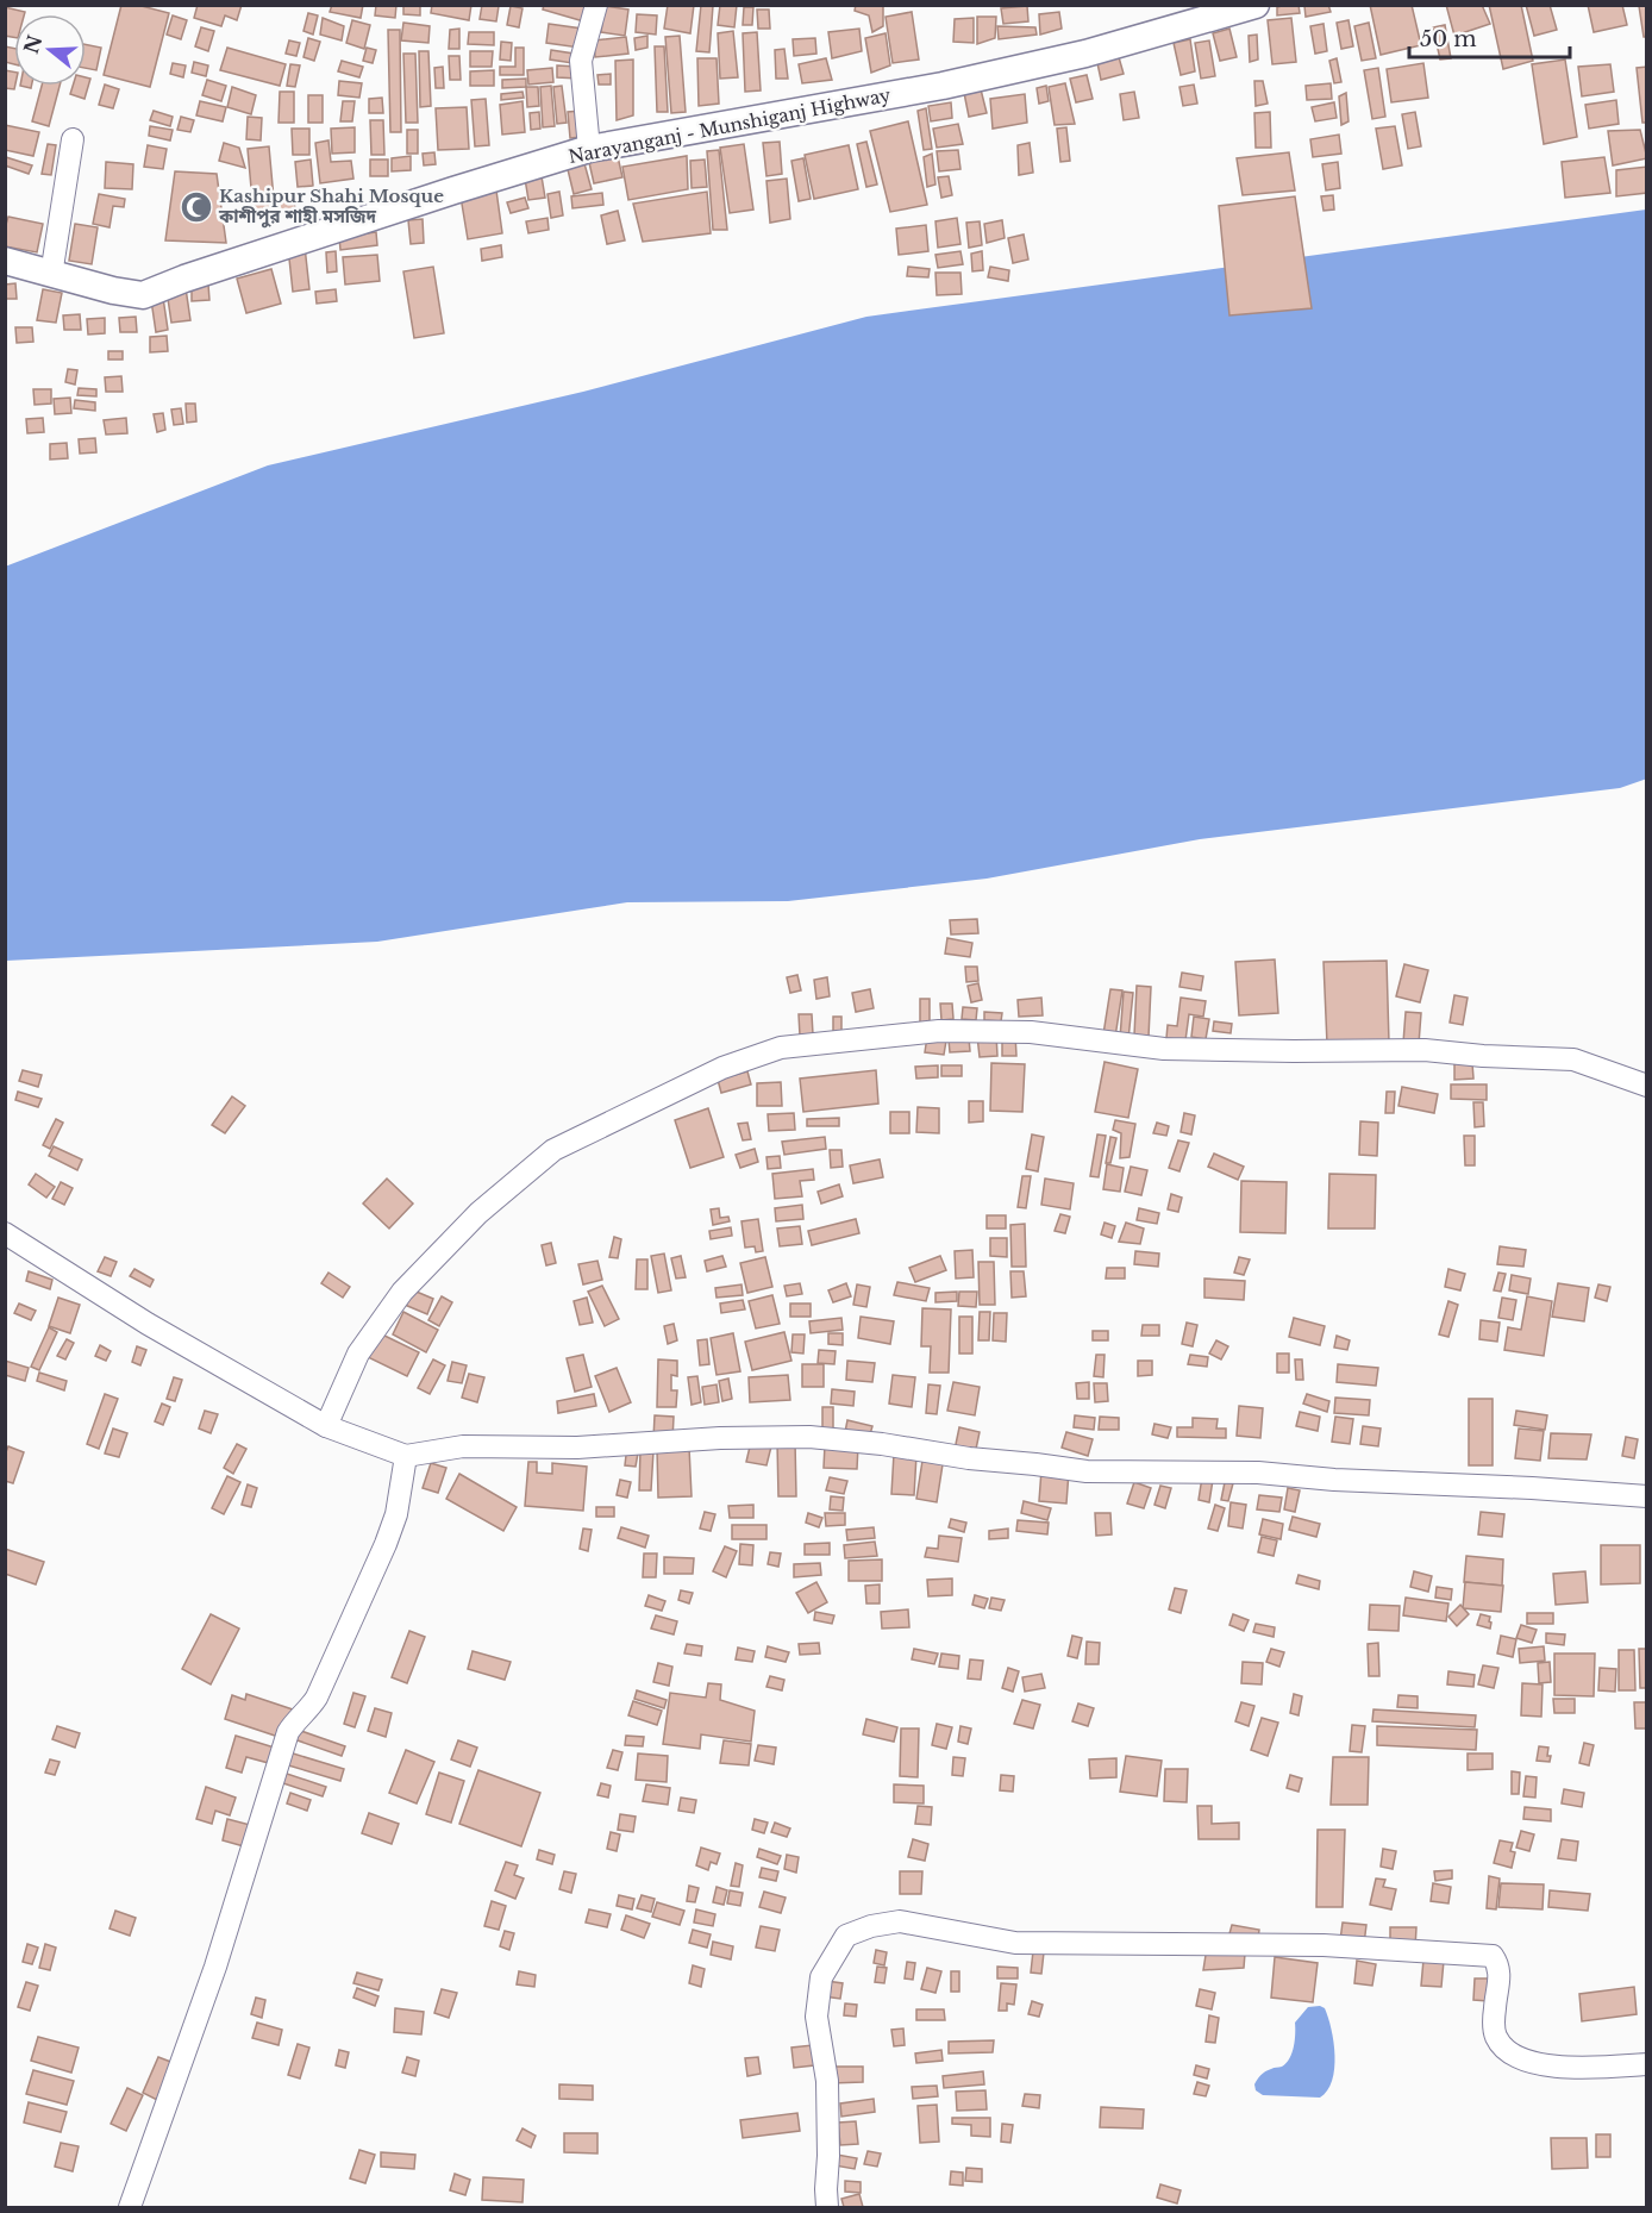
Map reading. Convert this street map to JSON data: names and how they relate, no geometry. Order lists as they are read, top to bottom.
{
  "streets": {
    "main road": ["Narayanganj - Munshiganj Highway"]
  },
  "places": {
    "mosque": ["Kashipur Shahi Mosque কাশীপুর শাহী মসজিদ"]
  },
  "scale_bar": "50 m",
  "north": "left"
}
